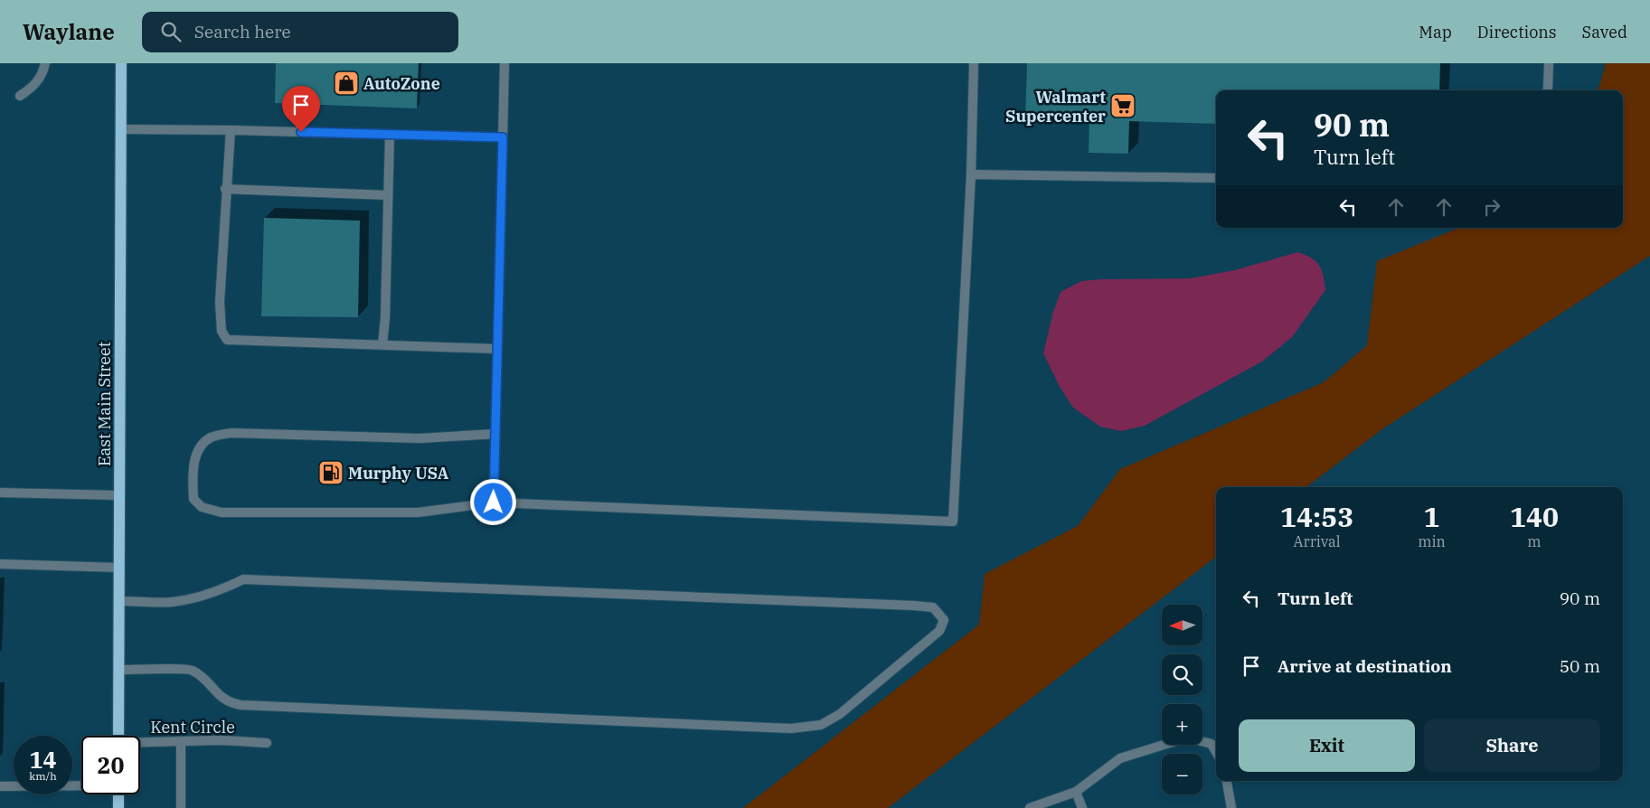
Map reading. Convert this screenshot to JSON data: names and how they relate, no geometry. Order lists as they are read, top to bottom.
{
  "streets": {
    "main road": ["East Main Street"],
    "lane": ["Kent Circle"]
  },
  "places": {
    "shop": ["AutoZone"],
    "supermarket": ["Walmart Supercenter"],
    "fuel station": ["Murphy USA"]
  },
  "north": "left",
  "page": {
    "header": "Waylane",
    "search": "Search here",
    "nav": ["Map", "Directions", "Saved"],
    "turn": ["90 m", "Turn left"],
    "eta": [
      "14:53",
      "Arrival",
      "1",
      "min",
      "140",
      "m"
    ],
    "list": [
      {
        "name": "Turn left",
        "value": "90 m"
      },
      {
        "name": "Arrive at destination",
        "value": "50 m"
      }
    ],
    "map_buttons": ["+", "−"],
    "buttons": ["Exit", "Share"],
    "speed": "14 km/h",
    "limit": "20"
  }
}
